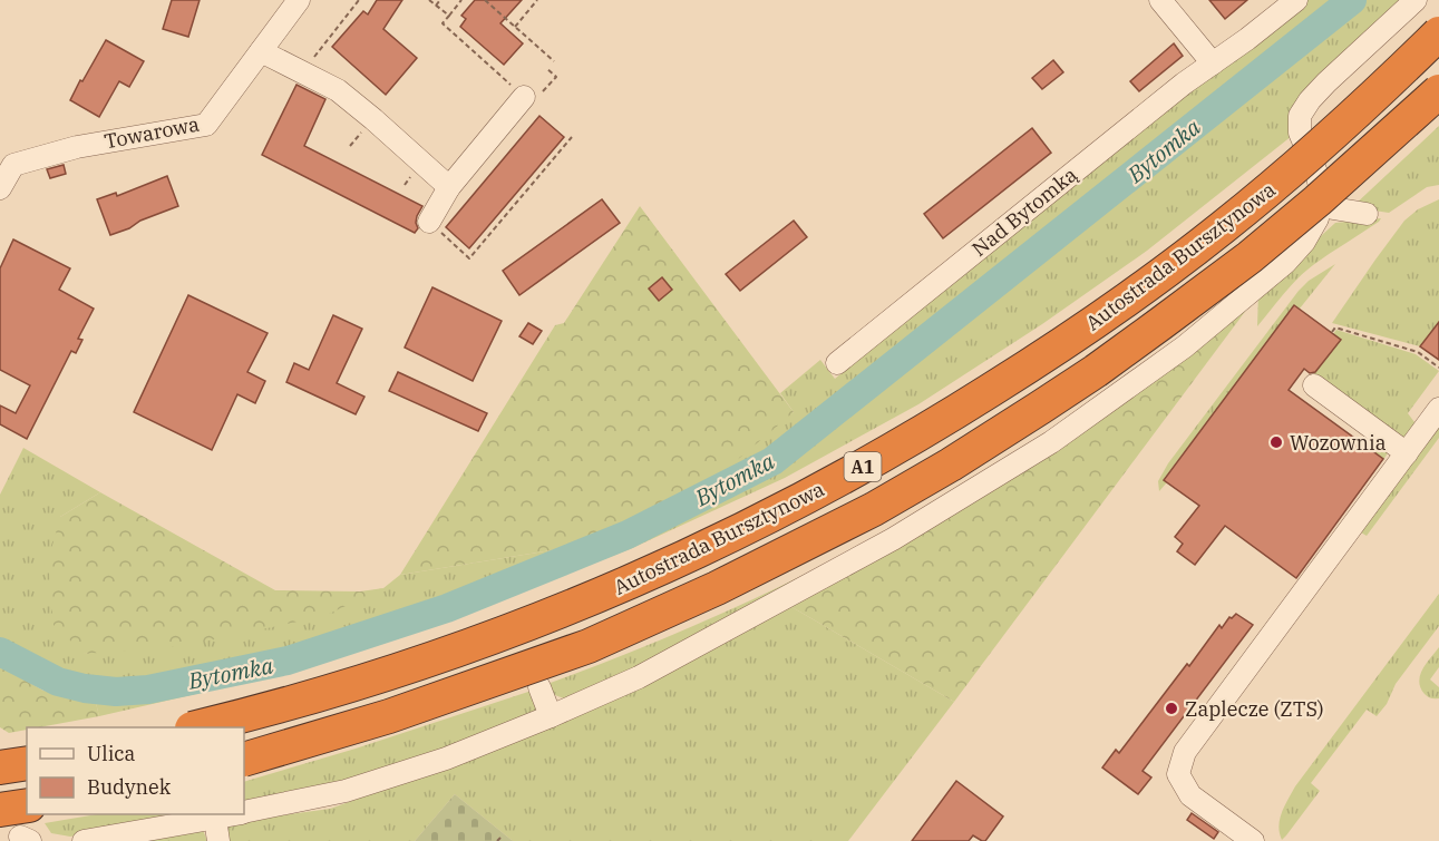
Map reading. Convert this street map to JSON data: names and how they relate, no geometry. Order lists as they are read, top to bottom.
{
  "streets": {
    "highway": ["Autostrada Bursztynowa", "A1"],
    "street": ["Towarowa", "Nad Bytomką"]
  },
  "water": ["Bytomka"],
  "places": ["Wozownia", "Zaplecze (ZTS)"],
  "legend": ["Ulica", "Budynek"]
}
